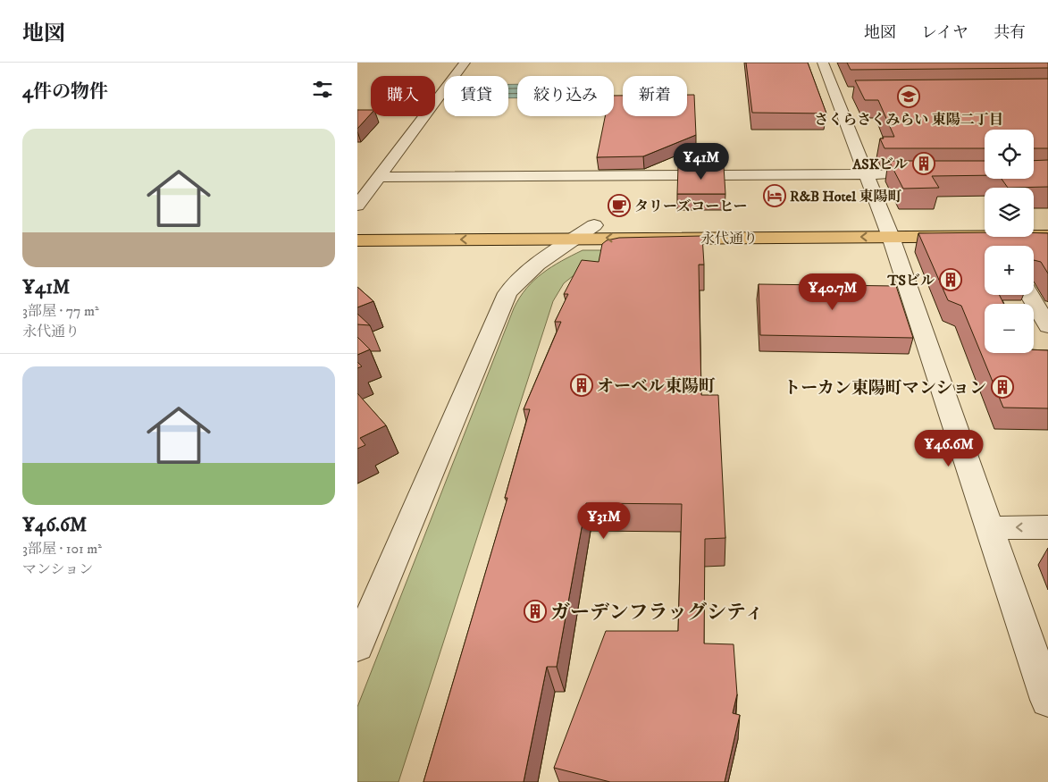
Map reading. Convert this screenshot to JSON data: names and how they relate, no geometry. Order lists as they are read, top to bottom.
{
  "streets": {
    "main road": ["永代通り"]
  },
  "places": {
    "school or university": ["さくらさくみらい 東陽二丁目"],
    "building": [
      "ASKビル",
      "TSビル",
      "オーベル東陽町",
      "トーカン東陽町マンション",
      "ガーデンフラッグシティ"
    ],
    "hotel": ["R&B Hotel 東陽町"],
    "cafe": ["タリーズコーヒー"]
  },
  "page": {
    "header": "地図",
    "nav": ["地図", "レイヤ", "共有"],
    "heading": "4件の物件",
    "chip": [
      "購入",
      "賃貸",
      "絞り込み",
      "新着"
    ],
    "list": [
      {
        "name": "¥41M",
        "note": "3部屋 · 77 m² · 永代通り"
      },
      {
        "name": "¥46.6M",
        "note": "3部屋 · 101 m² · マンション"
      }
    ],
    "map_buttons": ["+", "−"],
    "price": [
      "¥41M",
      "¥40.7M",
      "¥46.6M",
      "¥31M"
    ]
  }
}
